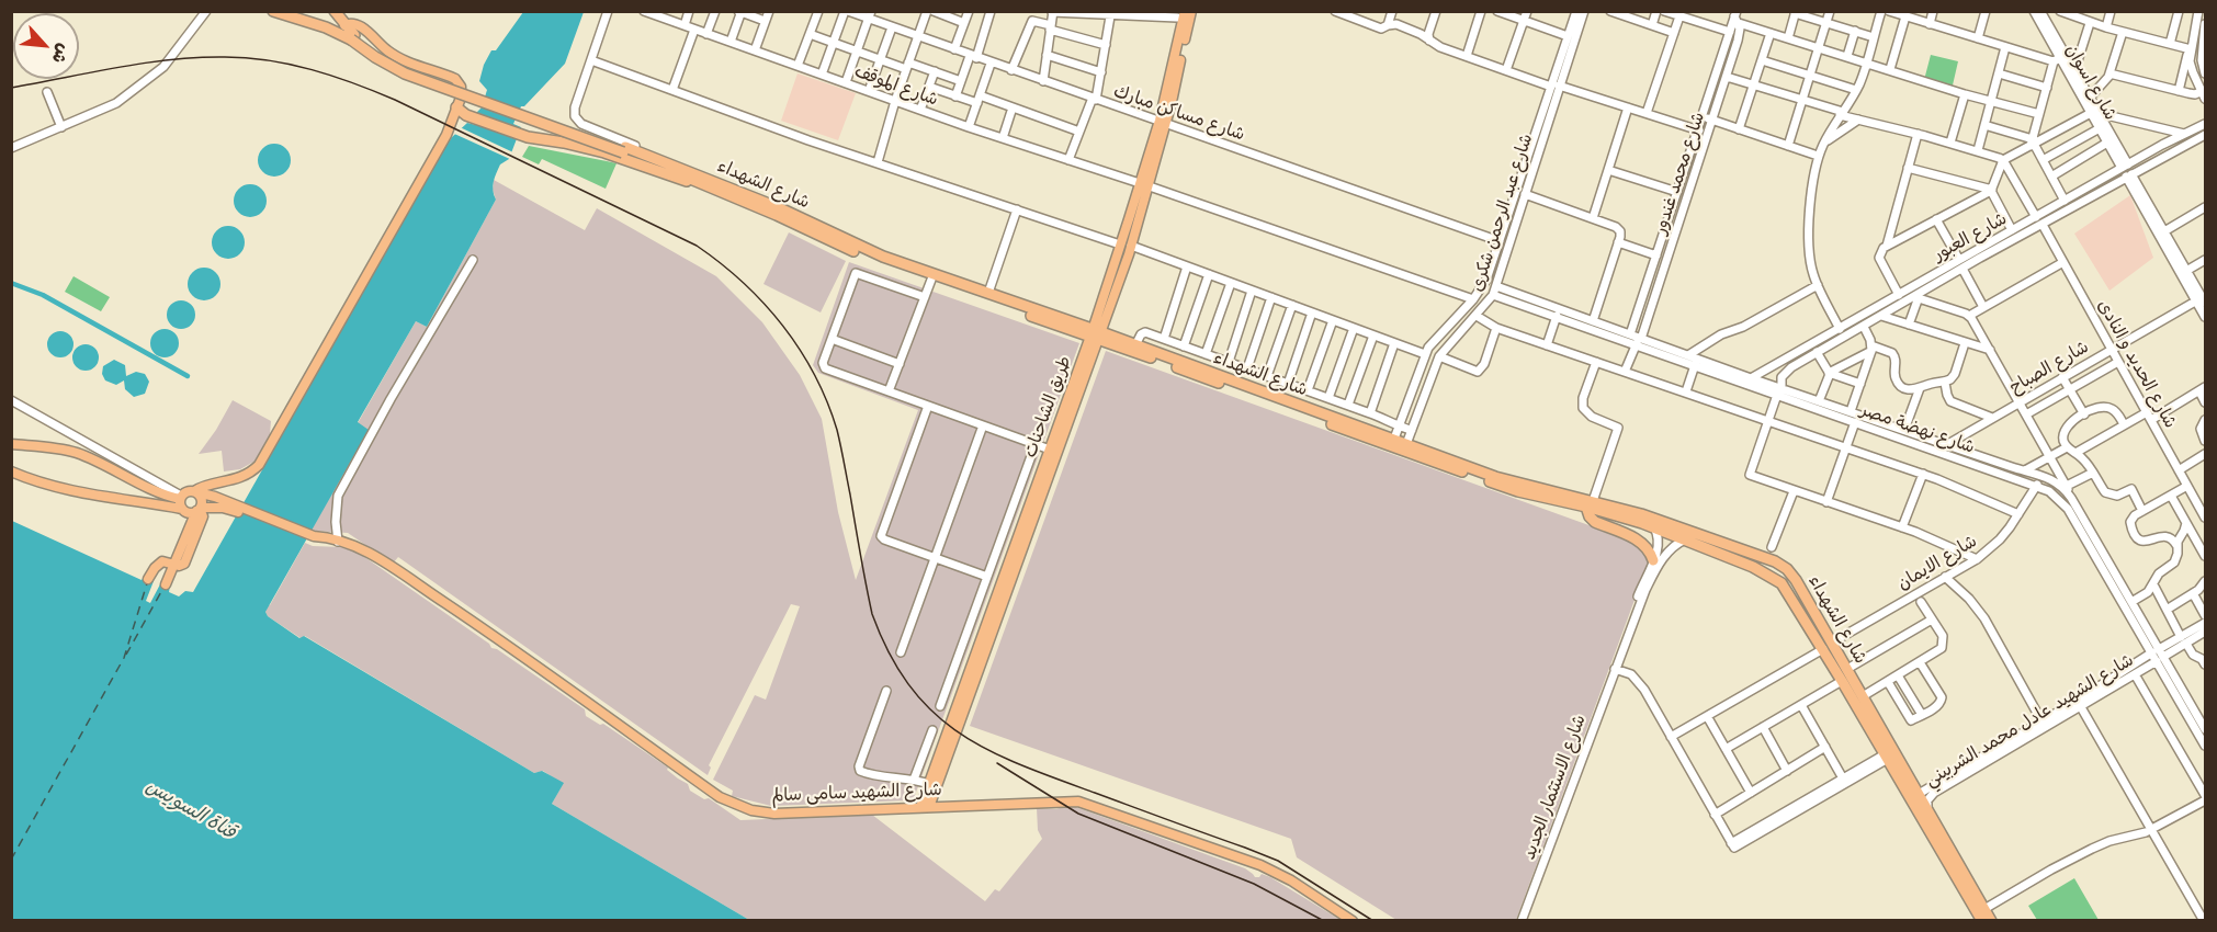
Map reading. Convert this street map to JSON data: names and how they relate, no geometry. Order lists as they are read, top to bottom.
{
  "streets": {
    "highway": ["شارع الشهداء"],
    "main road": ["طريق الشاحنات", "شارع الشهيد سامى سالم"],
    "street": [
      "شارع اسوان",
      "شارع الموقف",
      "شارع مساكن مبارك",
      "شارع محمد غندور",
      "شارع عبد الرحمن شكرى",
      "شارع العبور",
      "شارع الحديد و النادى",
      "شارع الصباح",
      "شارع نهضة مصر",
      "شارع الايمان",
      "شارع الشهيد عادل محمد الشربيني",
      "شارع الاستثمار الجديد"
    ]
  },
  "crossings": [
    ["شارع اسوان", "شارع العبور"],
    ["شارع الموقف", "شارع عبد الرحمن شكرى"],
    ["شارع الموقف", "طريق الشاحنات"],
    ["شارع مساكن مبارك", "شارع عبد الرحمن شكرى"],
    ["شارع مساكن مبارك", "طريق الشاحنات"],
    ["شارع محمد غندور", "شارع نهضة مصر"],
    ["شارع الشهداء", "شارع عبد الرحمن شكرى"],
    ["شارع الشهداء", "طريق الشاحنات"],
    ["شارع الشهداء", "شارع الايمان"],
    ["شارع الشهداء", "شارع الشهيد عادل محمد الشربيني"],
    ["شارع الشهداء", "شارع الاستثمار الجديد"],
    ["شارع عبد الرحمن شكرى", "شارع نهضة مصر"],
    ["شارع العبور", "شارع الحديد و النادى"],
    ["شارع العبور", "شارع نهضة مصر"],
    ["شارع الحديد و النادى", "شارع الصباح"],
    ["شارع الصباح", "شارع نهضة مصر"],
    ["طريق الشاحنات", "شارع الشهيد سامى سالم"],
    ["شارع نهضة مصر", "شارع الايمان"],
    ["شارع نهضة مصر", "شارع الشهيد عادل محمد الشربيني"]
  ],
  "water": ["قناة السويس"],
  "north": "bottom right"
}
